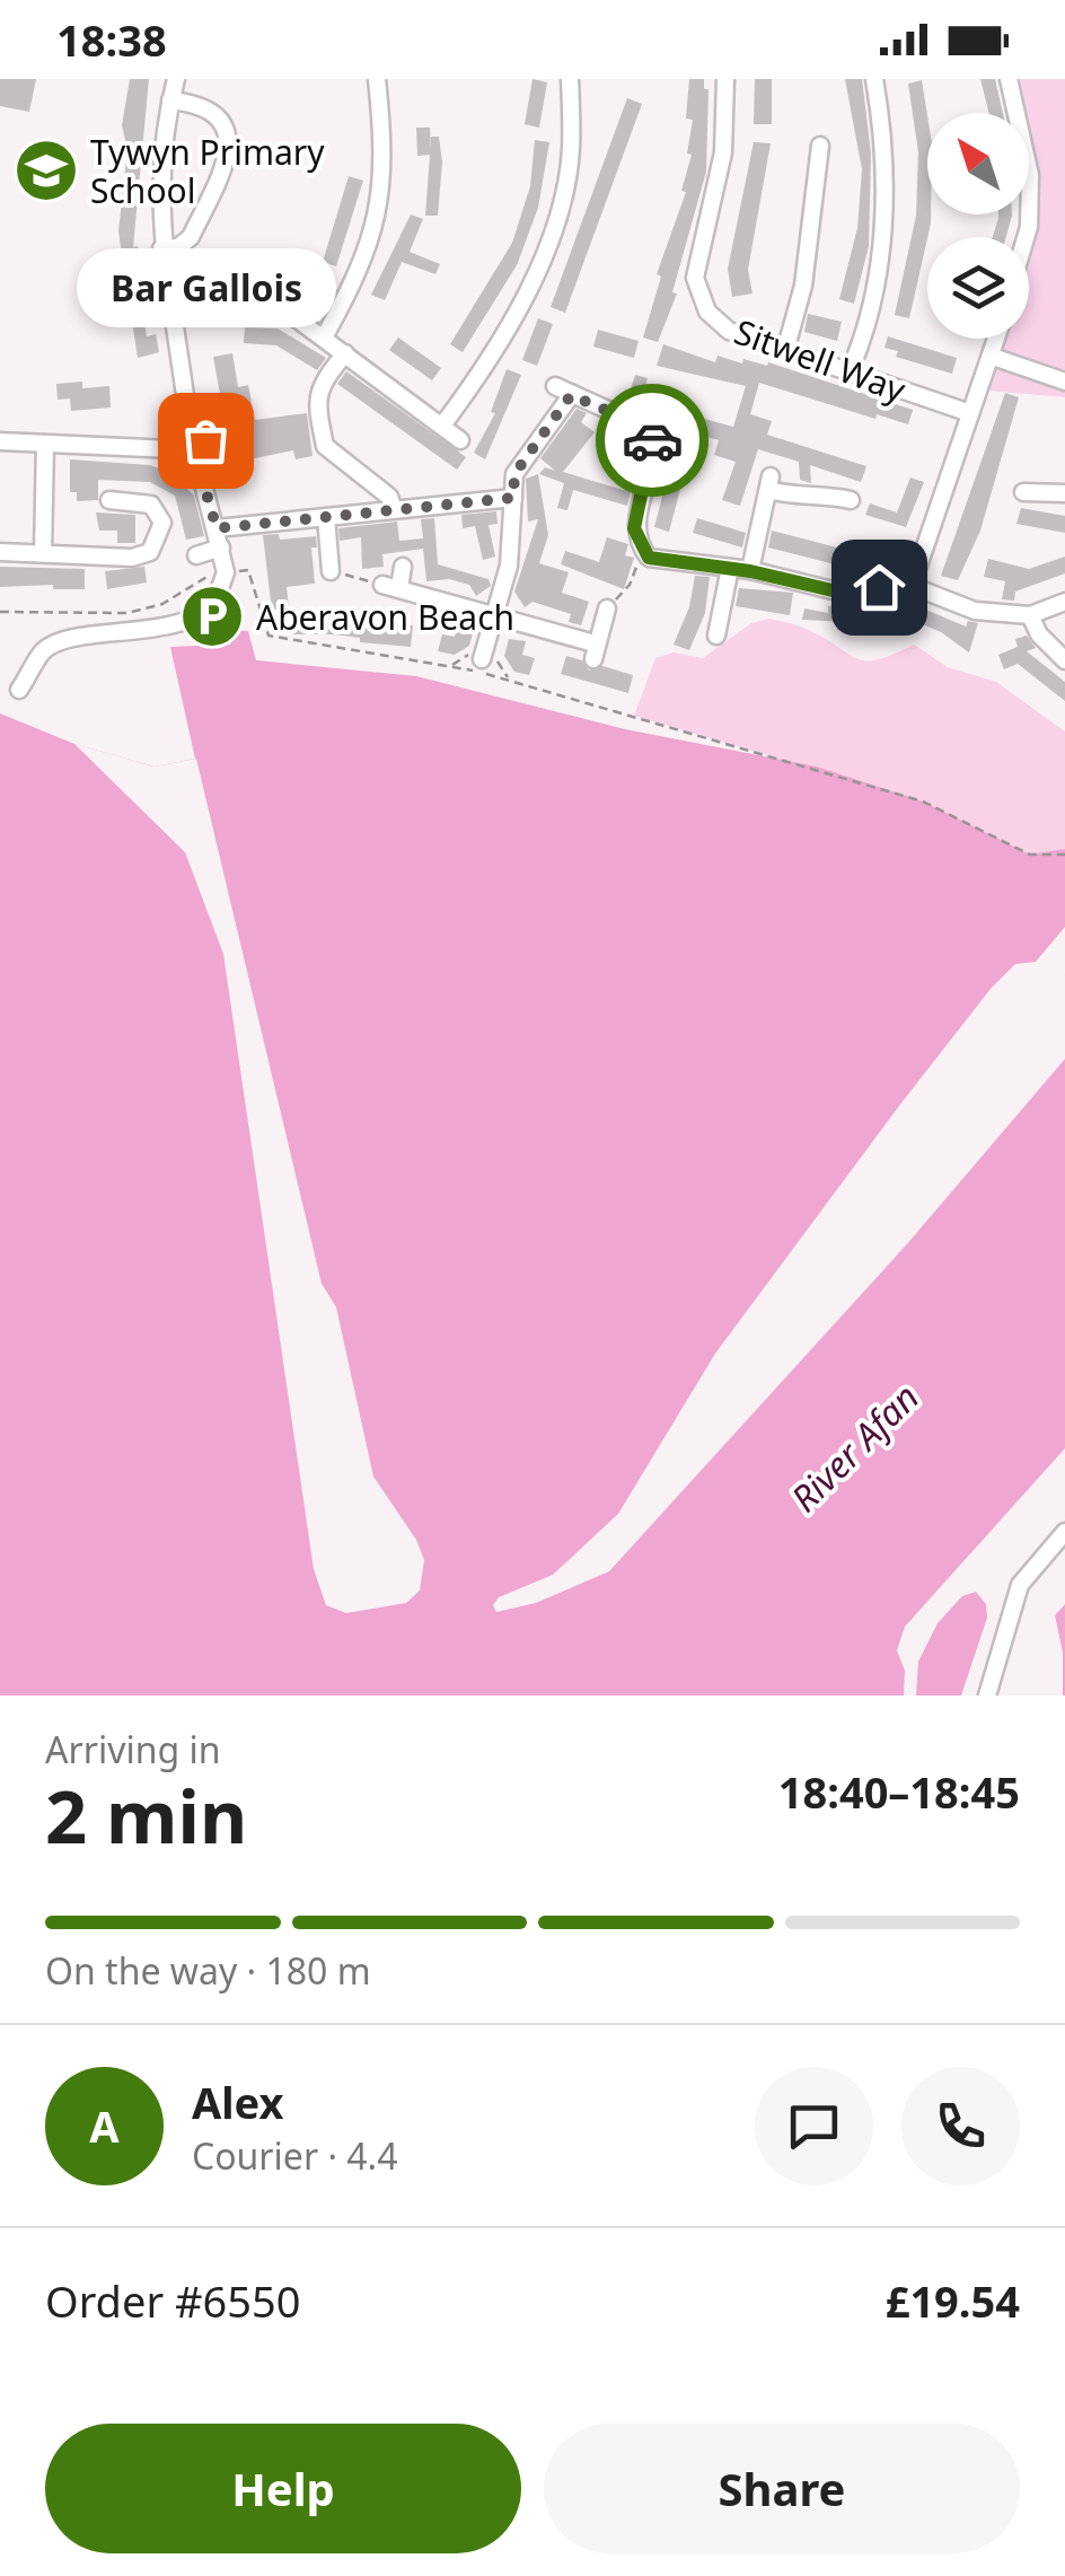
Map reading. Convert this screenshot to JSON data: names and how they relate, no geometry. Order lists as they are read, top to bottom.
{
  "streets": {
    "street": ["Sitwell Way"]
  },
  "water": ["River Afan"],
  "places": {
    "school or university": ["Tywyn Primary School"],
    "other": ["Bar Gallois"],
    "parking": ["Aberavon Beach"]
  },
  "north": "top left",
  "page": {
    "status": "18:38",
    "bubble": "Bar Gallois",
    "heading": ["2 min", "Arriving in", "18:40–18:45"],
    "panel": [
      "Alex",
      "Courier · 4.4",
      "Order #6550",
      "£19.54"
    ],
    "bar": "On the way · 180 m",
    "round": "A",
    "buttons": ["Help", "Share"]
  }
}
